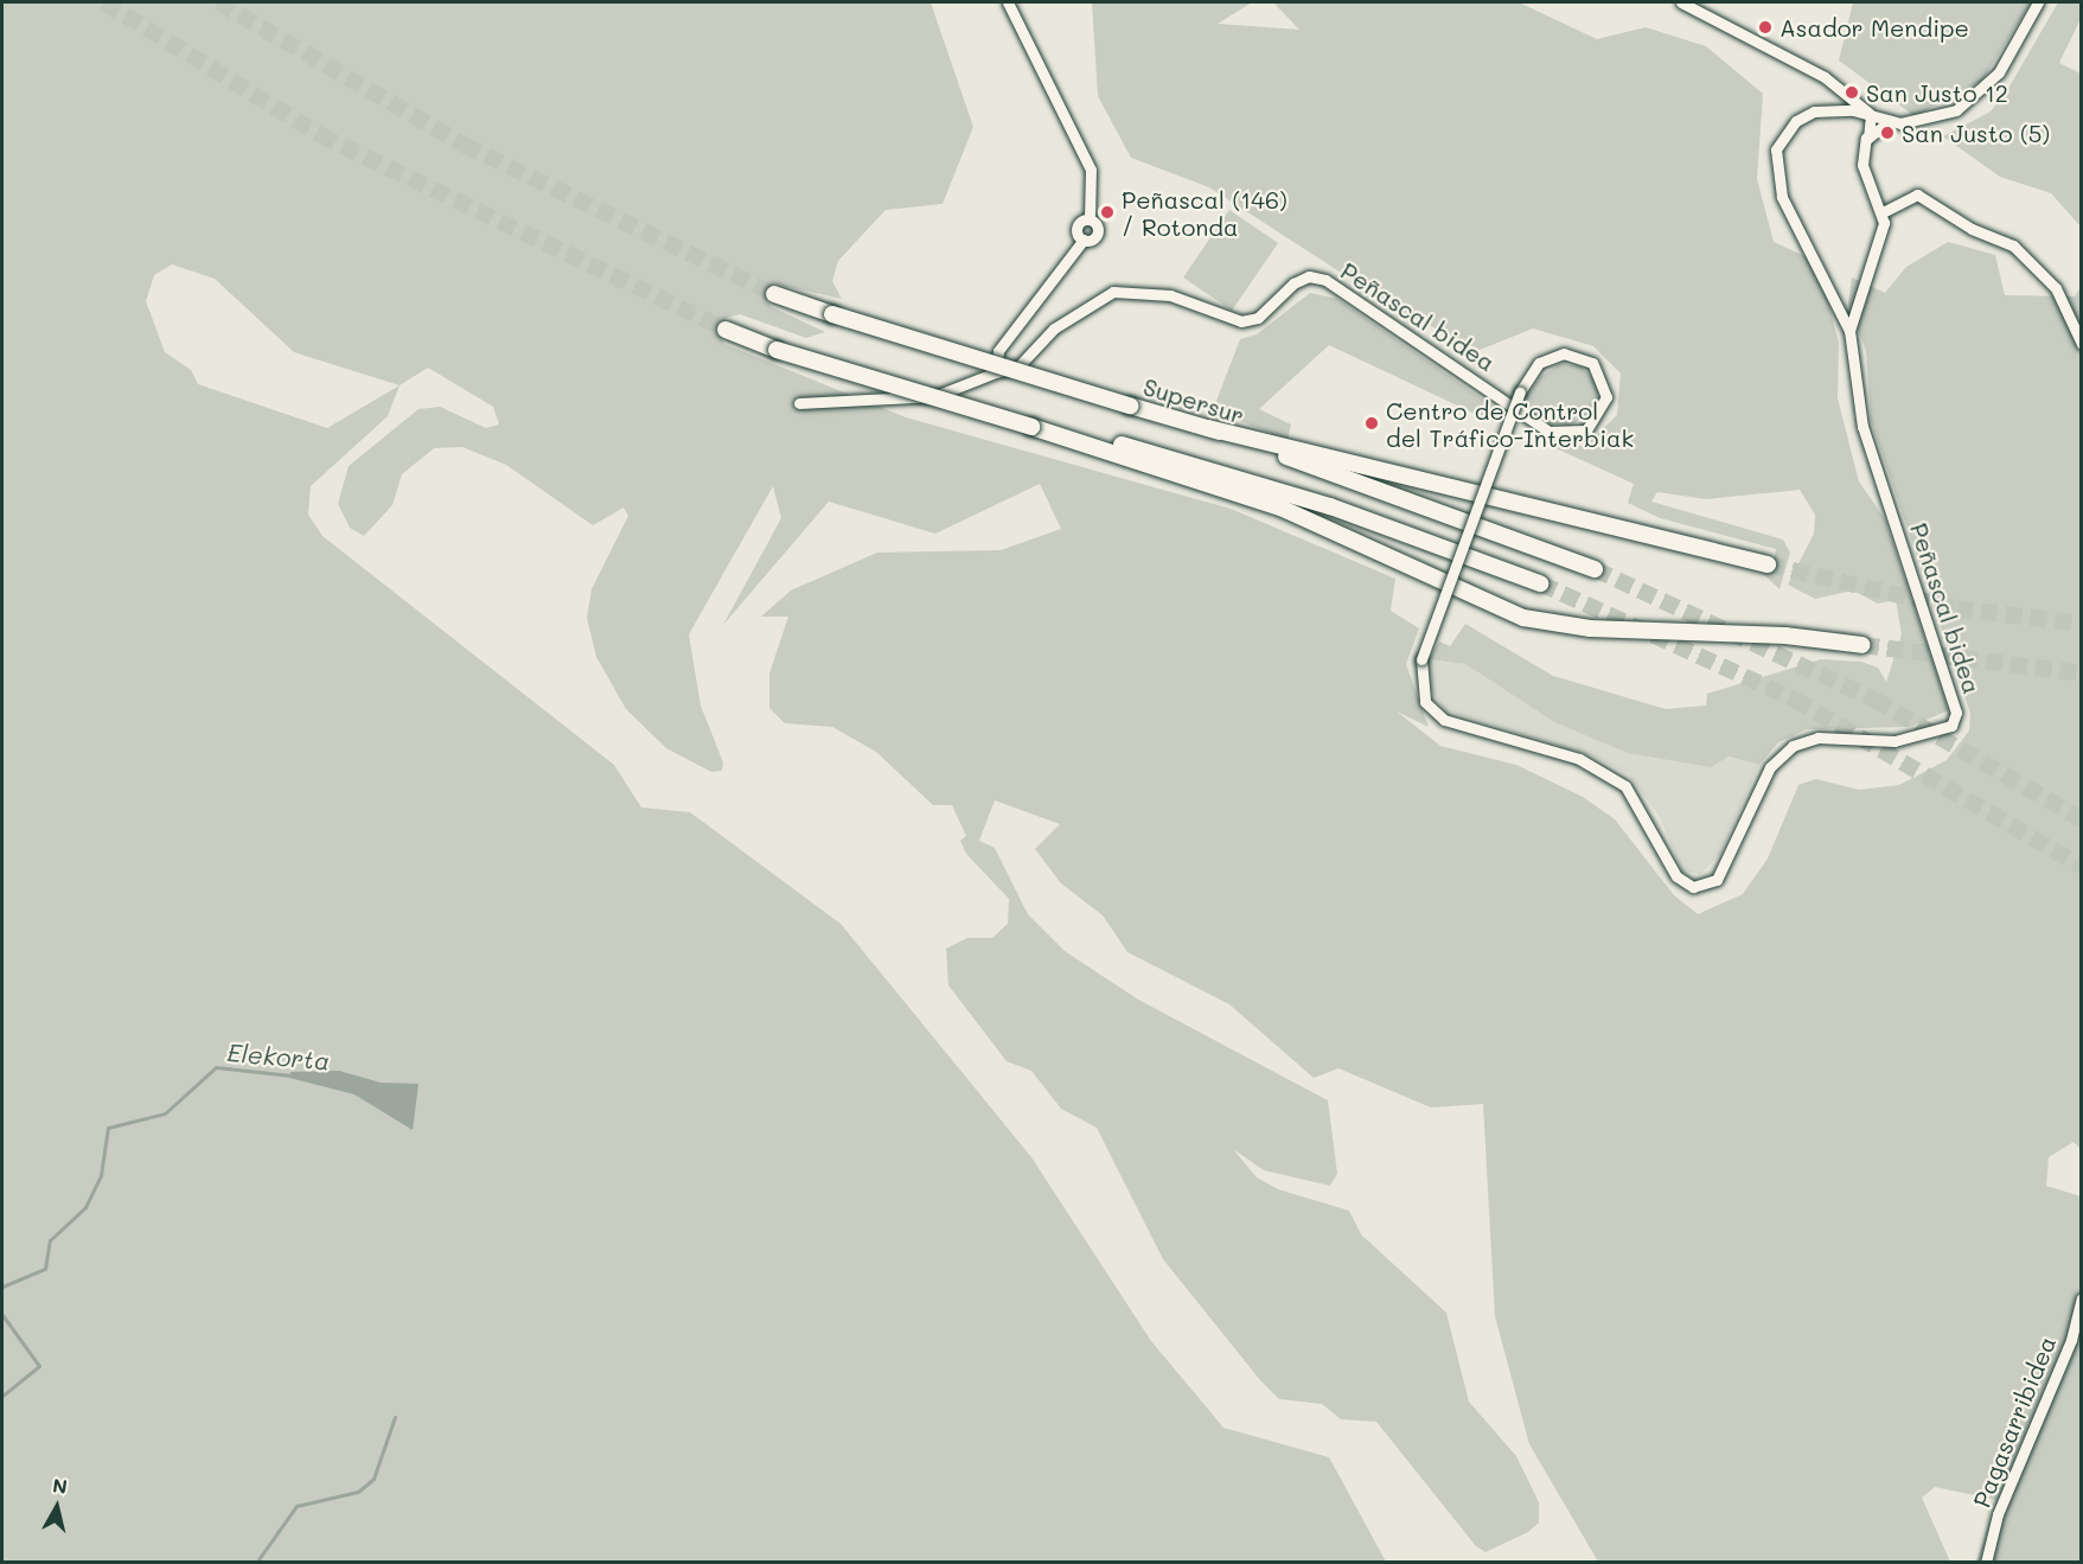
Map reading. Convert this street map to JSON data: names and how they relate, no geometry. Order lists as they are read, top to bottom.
{
  "streets": {
    "highway": ["Supersur"],
    "street": ["Peñascal bidea", "Pagasarribidea"]
  },
  "water": ["Elekorta"],
  "places": [
    "Asador Mendipe",
    "San Justo 12",
    "San Justo (5)",
    "Peñascal (146) / Rotonda",
    "Centro de Control del Tráfico-Interbiak"
  ],
  "north": "top"
}
